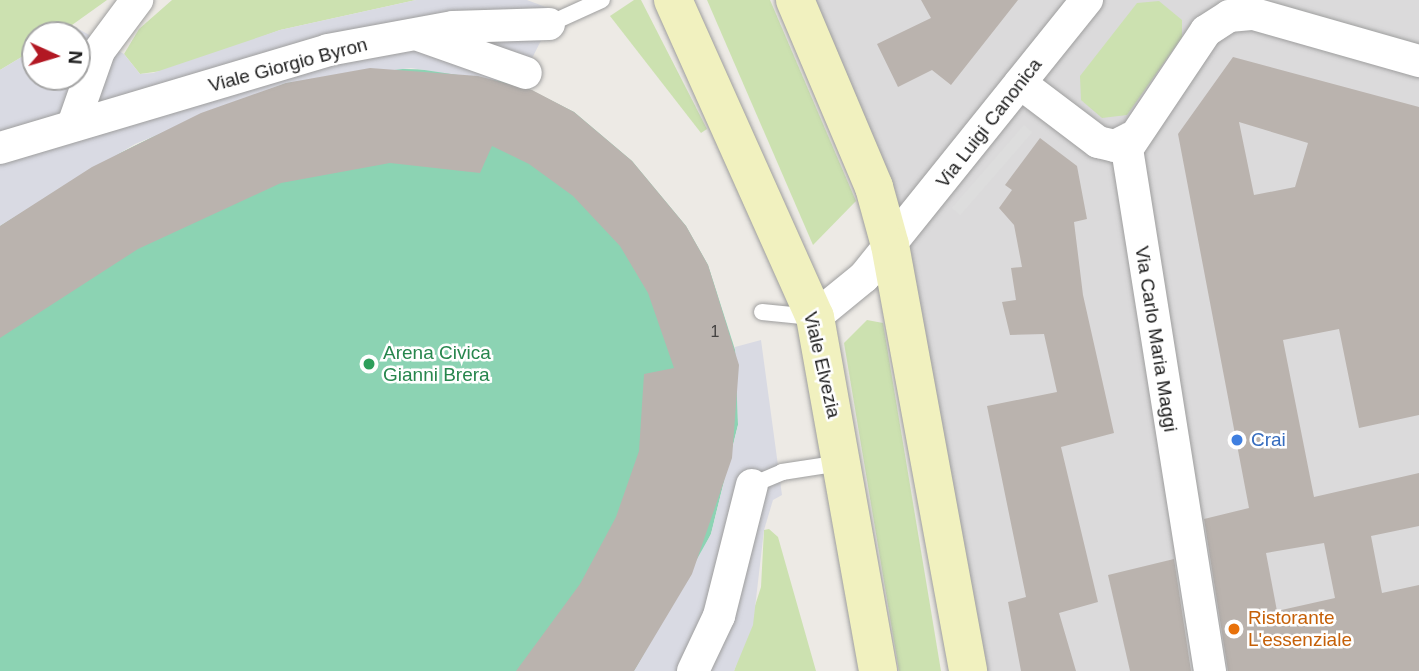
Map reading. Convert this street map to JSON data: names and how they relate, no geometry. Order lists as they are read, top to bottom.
{
  "streets": {
    "main road": ["Viale Elvezia"],
    "street": ["Viale Giorgio Byron", "Via Luigi Canonica", "Via Carlo Maria Maggi"]
  },
  "crossings": [
    ["Via Luigi Canonica", "Viale Elvezia"]
  ],
  "places": ["Arena Civica Gianni Brera", "Crai", "Ristorante L'essenziale"],
  "house_numbers": ["1"],
  "north": "right"
}
